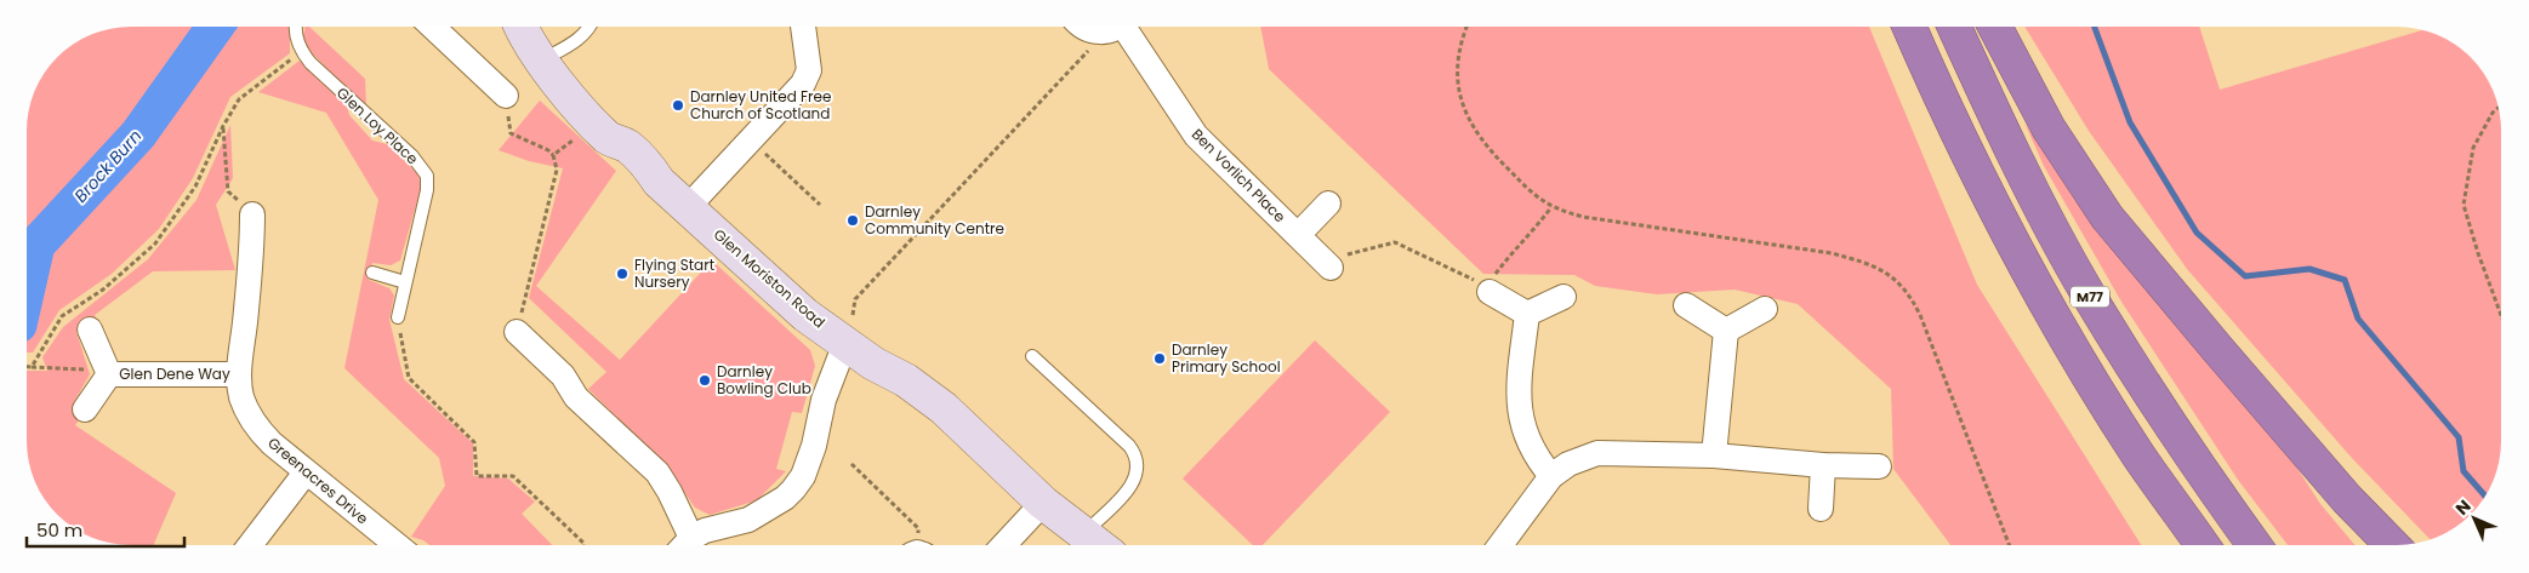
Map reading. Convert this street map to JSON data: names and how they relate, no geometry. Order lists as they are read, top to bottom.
{
  "streets": {
    "highway": ["M77"],
    "street": [
      "Ben Vorlich Place",
      "Glen Moriston Road",
      "Glen Dene Way",
      "Greenacres Drive"
    ],
    "lane": ["Glen Loy Place"]
  },
  "crossings": [
    ["Glen Dene Way", "Greenacres Drive"]
  ],
  "water": ["Brock Burn"],
  "places": [
    "Darnley United Free Church of Scotland",
    "Darnley Community Centre",
    "Flying Start Nursery",
    "Darnley Primary School",
    "Darnley Bowling Club"
  ],
  "scale_bar": "50 m",
  "north": "top left"
}
